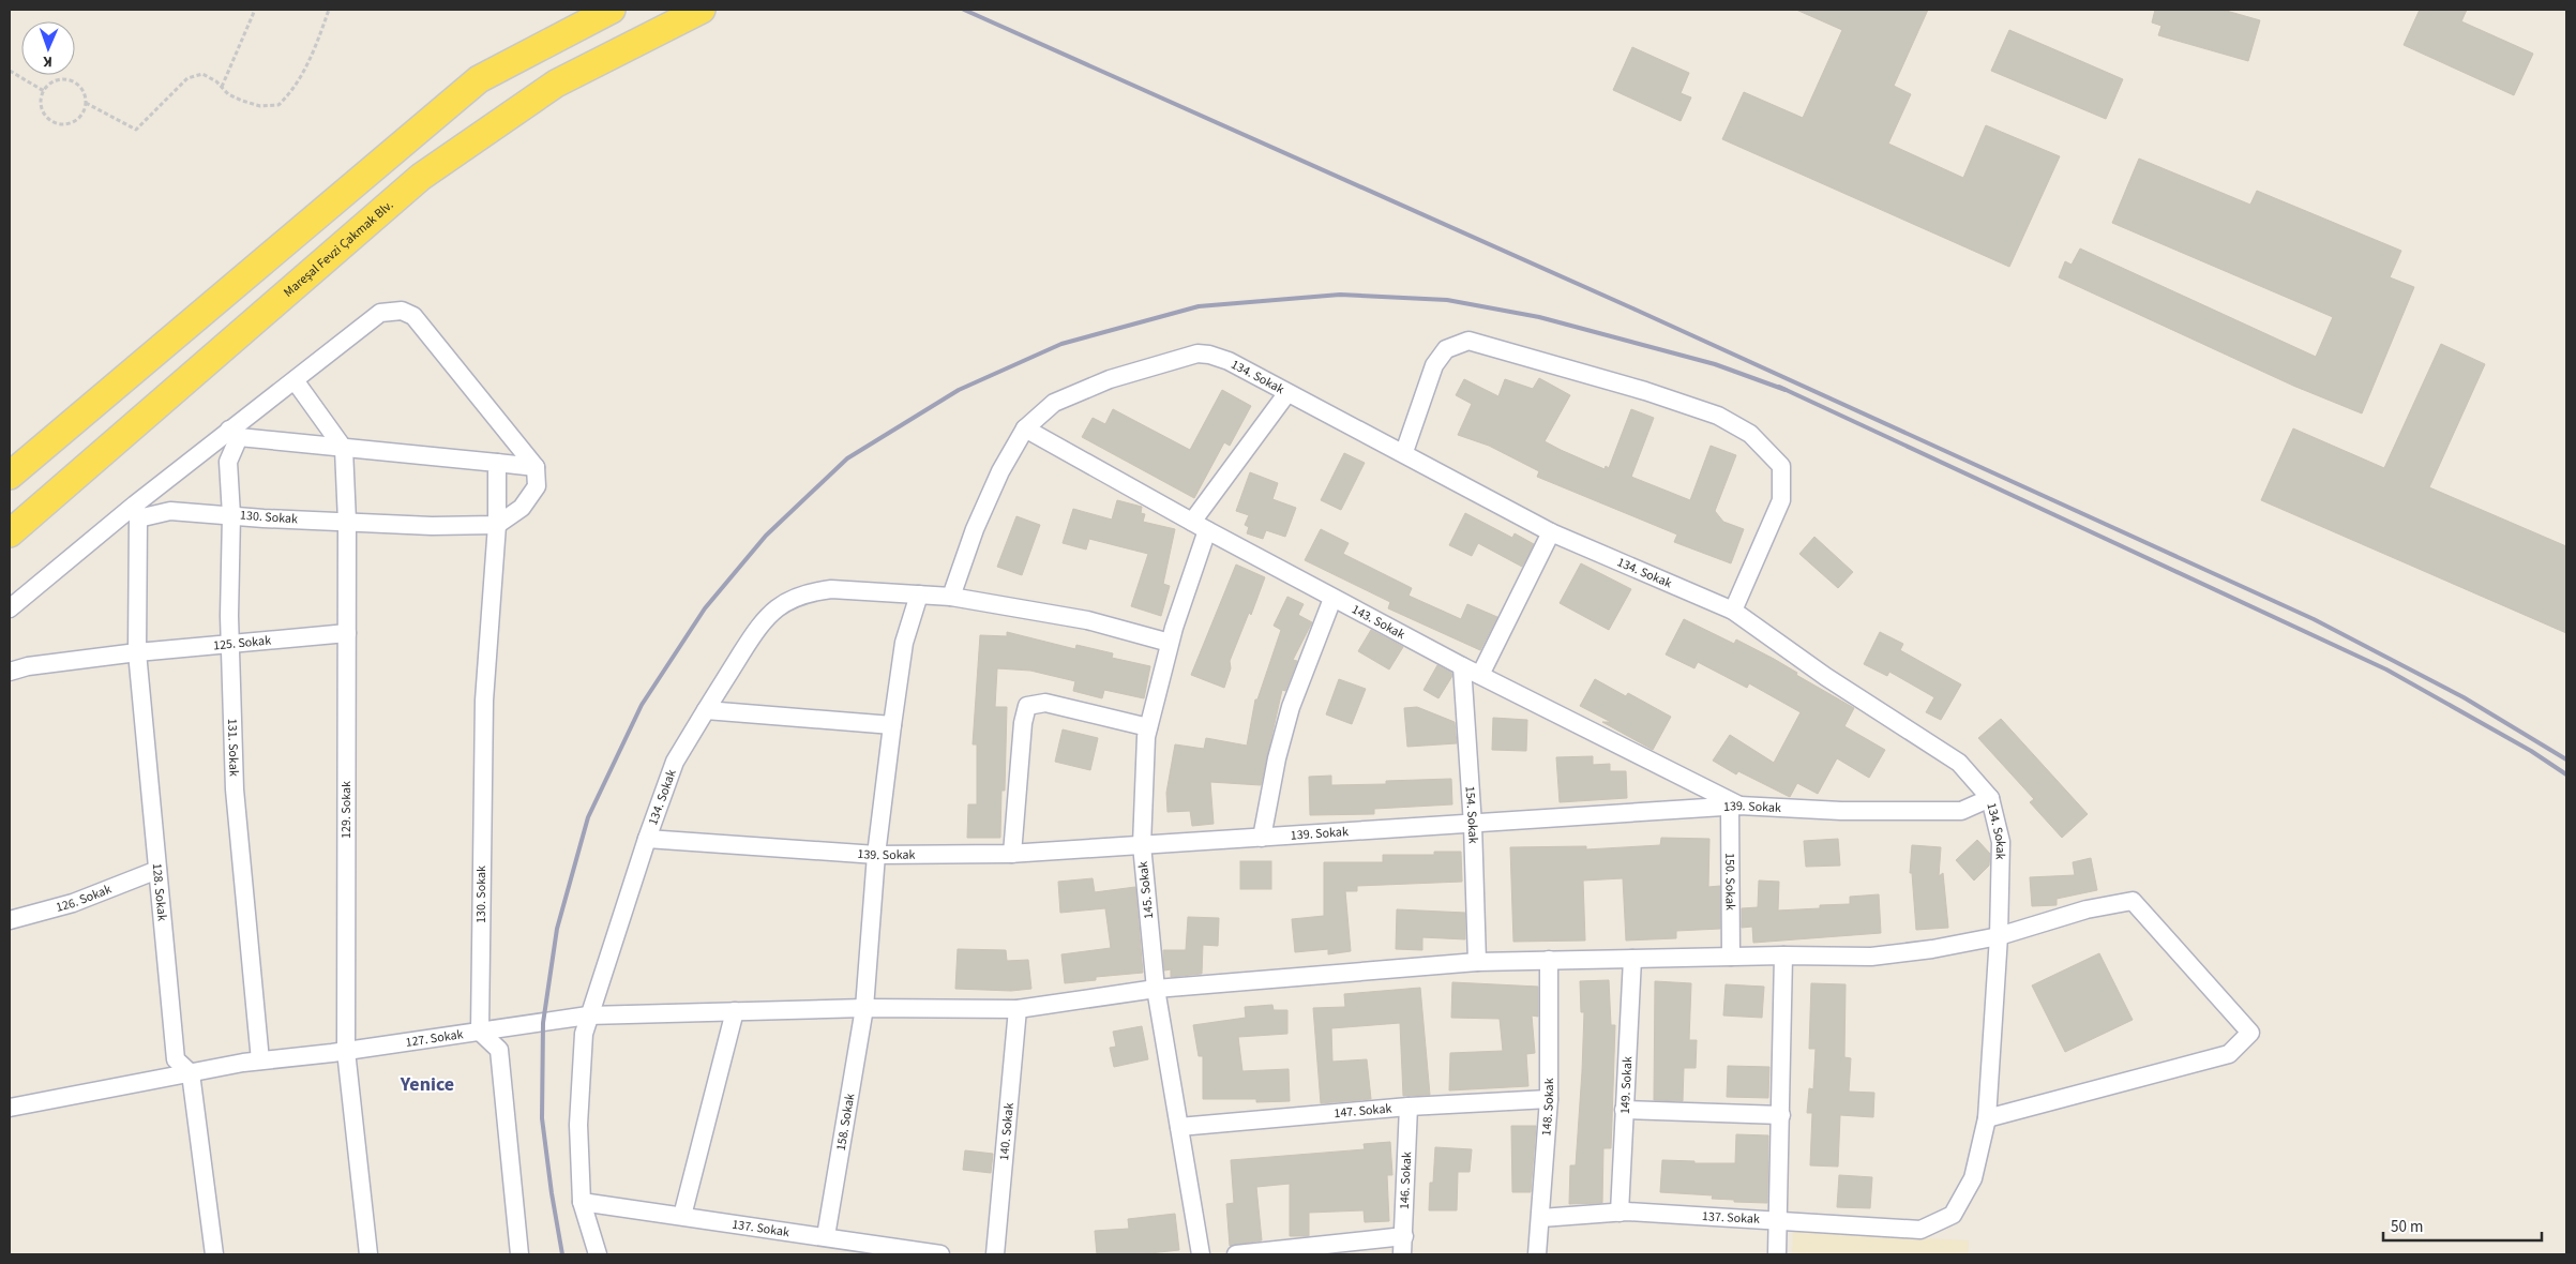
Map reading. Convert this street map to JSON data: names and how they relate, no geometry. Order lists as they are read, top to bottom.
{
  "streets": {
    "main road": ["Mareşal Fevzi Çakmak Blv."],
    "street": [
      "134. Sokak",
      "130. Sokak",
      "143. Sokak",
      "125. Sokak",
      "131. Sokak",
      "139. Sokak",
      "129. Sokak",
      "154. Sokak",
      "150. Sokak",
      "145. Sokak",
      "128. Sokak",
      "126. Sokak",
      "127. Sokak",
      "149. Sokak",
      "148. Sokak",
      "147. Sokak",
      "158. Sokak",
      "140. Sokak",
      "146. Sokak",
      "137. Sokak"
    ]
  },
  "crossings": [
    ["134. Sokak", "143. Sokak"],
    ["134. Sokak", "139. Sokak"],
    ["134. Sokak", "145. Sokak"],
    ["134. Sokak", "127. Sokak"],
    ["134. Sokak", "137. Sokak"],
    ["130. Sokak", "131. Sokak"],
    ["130. Sokak", "129. Sokak"],
    ["130. Sokak", "127. Sokak"],
    ["143. Sokak", "139. Sokak"],
    ["143. Sokak", "154. Sokak"],
    ["143. Sokak", "150. Sokak"],
    ["143. Sokak", "145. Sokak"],
    ["125. Sokak", "131. Sokak"],
    ["125. Sokak", "129. Sokak"],
    ["125. Sokak", "128. Sokak"],
    ["131. Sokak", "127. Sokak"],
    ["139. Sokak", "154. Sokak"],
    ["139. Sokak", "150. Sokak"],
    ["139. Sokak", "145. Sokak"],
    ["139. Sokak", "158. Sokak"],
    ["129. Sokak", "127. Sokak"],
    ["154. Sokak", "127. Sokak"],
    ["150. Sokak", "127. Sokak"],
    ["145. Sokak", "127. Sokak"],
    ["145. Sokak", "147. Sokak"],
    ["128. Sokak", "126. Sokak"],
    ["128. Sokak", "127. Sokak"],
    ["127. Sokak", "149. Sokak"],
    ["127. Sokak", "148. Sokak"],
    ["127. Sokak", "158. Sokak"],
    ["127. Sokak", "140. Sokak"],
    ["149. Sokak", "137. Sokak"],
    ["148. Sokak", "147. Sokak"],
    ["148. Sokak", "137. Sokak"],
    ["147. Sokak", "146. Sokak"],
    ["158. Sokak", "137. Sokak"]
  ],
  "districts": ["Yenice"],
  "scale_bar": "50 m",
  "north": "bottom"
}
